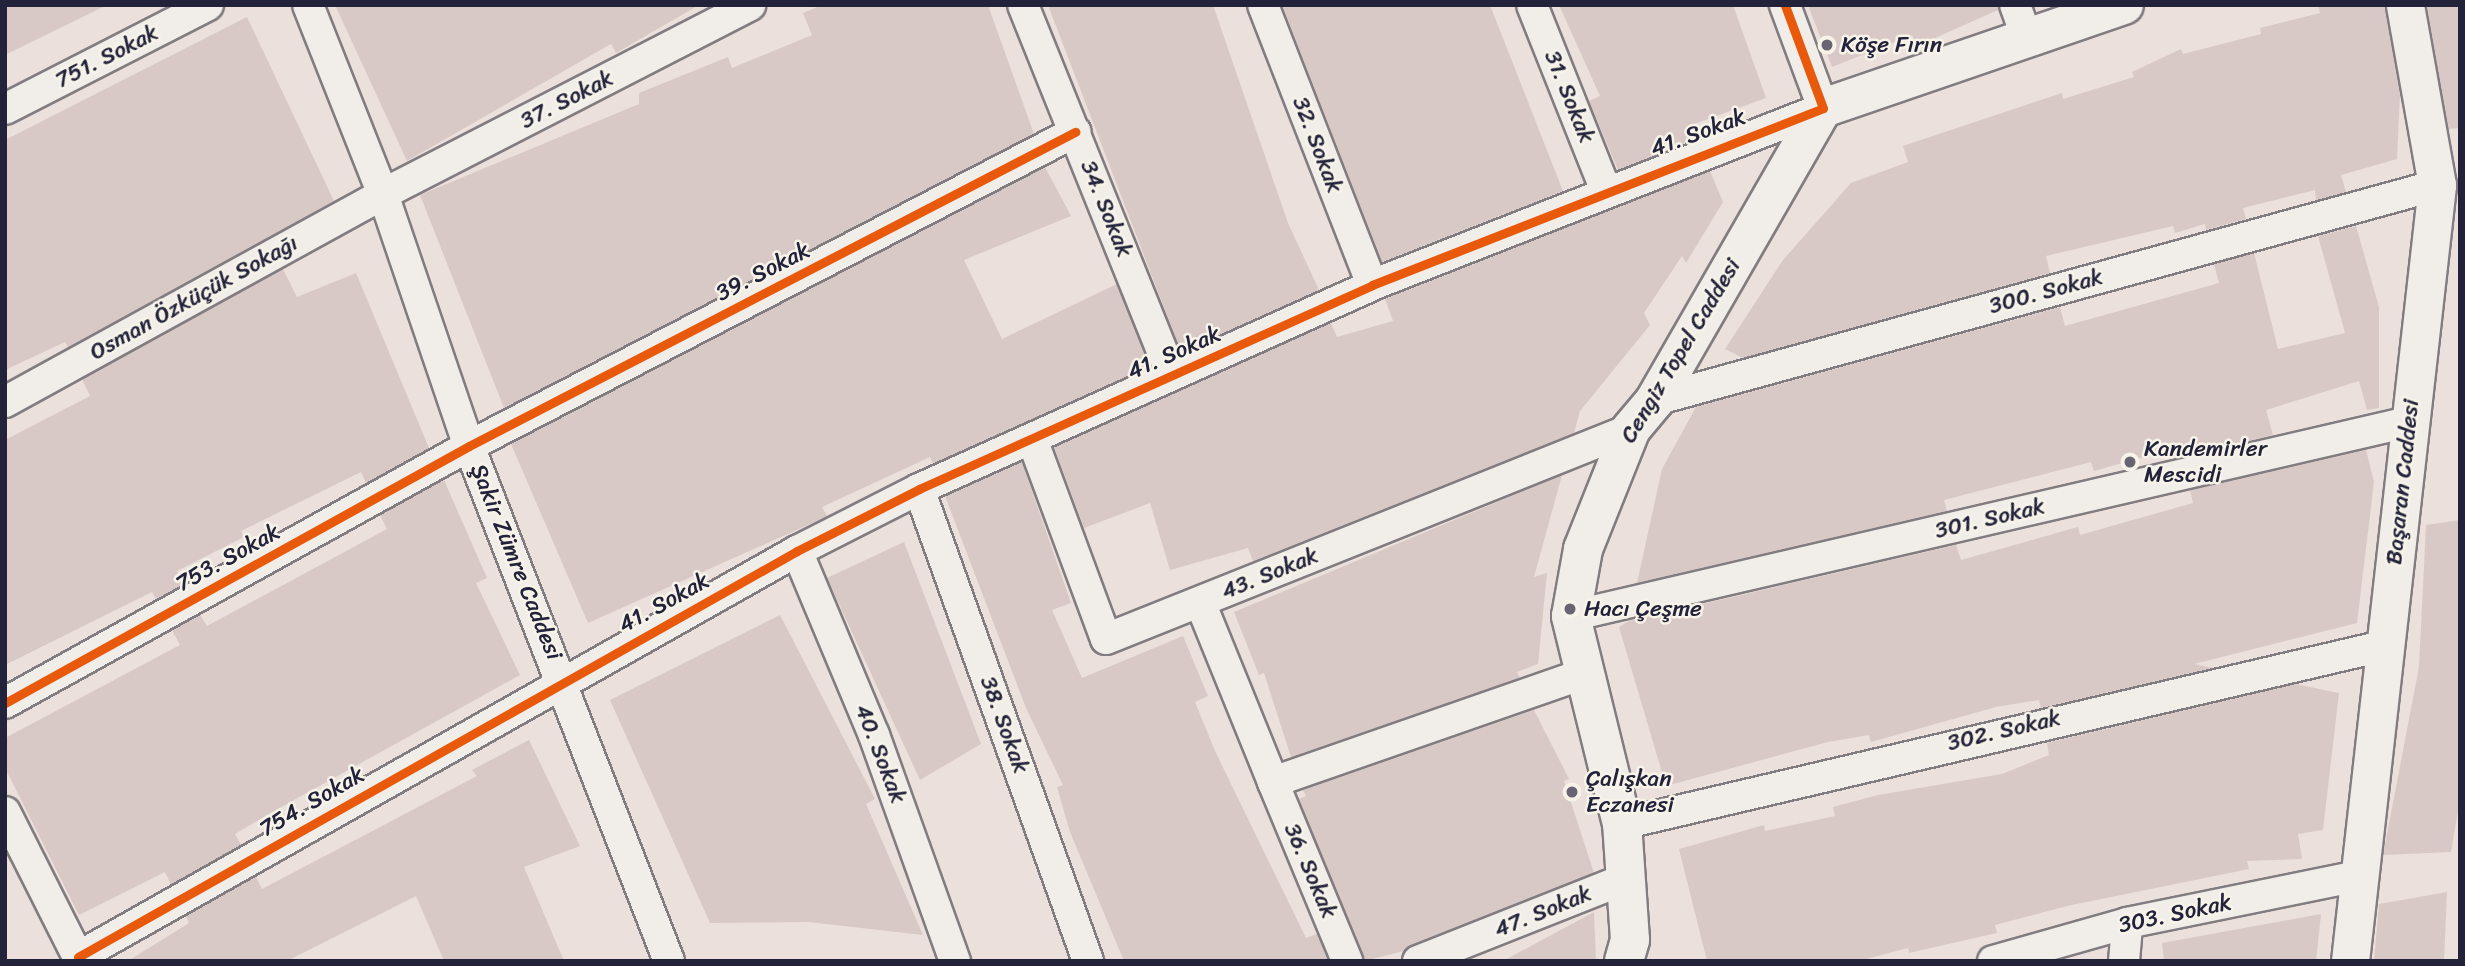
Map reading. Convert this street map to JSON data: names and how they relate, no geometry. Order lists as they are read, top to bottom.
{
  "streets": {
    "main road": ["Cengiz Topel Caddesi"],
    "street": [
      "751. Sokak",
      "31. Sokak",
      "37. Sokak",
      "41. Sokak",
      "32. Sokak",
      "34. Sokak",
      "39. Sokak",
      "300. Sokak",
      "Osman Özküçük Sokağı",
      "Başaran Caddesi",
      "301. Sokak",
      "753. Sokak",
      "Şakir Zümre Caddesi",
      "43. Sokak",
      "38. Sokak",
      "302. Sokak",
      "40. Sokak",
      "754. Sokak",
      "36. Sokak",
      "47. Sokak",
      "303. Sokak"
    ]
  },
  "crossings": [
    ["31. Sokak", "41. Sokak"],
    ["37. Sokak", "Osman Özküçük Sokağı"],
    ["37. Sokak", "Şakir Zümre Caddesi"],
    ["41. Sokak", "32. Sokak"],
    ["41. Sokak", "34. Sokak"],
    ["41. Sokak", "Cengiz Topel Caddesi"],
    ["41. Sokak", "Şakir Zümre Caddesi"],
    ["41. Sokak", "43. Sokak"],
    ["41. Sokak", "38. Sokak"],
    ["41. Sokak", "40. Sokak"],
    ["41. Sokak", "754. Sokak"],
    ["34. Sokak", "39. Sokak"],
    ["39. Sokak", "753. Sokak"],
    ["39. Sokak", "Şakir Zümre Caddesi"],
    ["300. Sokak", "Cengiz Topel Caddesi"],
    ["300. Sokak", "Başaran Caddesi"],
    ["Osman Özküçük Sokağı", "Şakir Zümre Caddesi"],
    ["Cengiz Topel Caddesi", "301. Sokak"],
    ["Cengiz Topel Caddesi", "43. Sokak"],
    ["Cengiz Topel Caddesi", "302. Sokak"],
    ["Cengiz Topel Caddesi", "47. Sokak"],
    ["Başaran Caddesi", "301. Sokak"],
    ["Başaran Caddesi", "302. Sokak"],
    ["Başaran Caddesi", "303. Sokak"],
    ["753. Sokak", "Şakir Zümre Caddesi"],
    ["Şakir Zümre Caddesi", "754. Sokak"],
    ["43. Sokak", "36. Sokak"]
  ],
  "places": [
    "Köşe Fırın",
    "Kandemirler Mescidi",
    "Hacı Çeşme",
    "Çalışkan Eczanesi"
  ]
}
